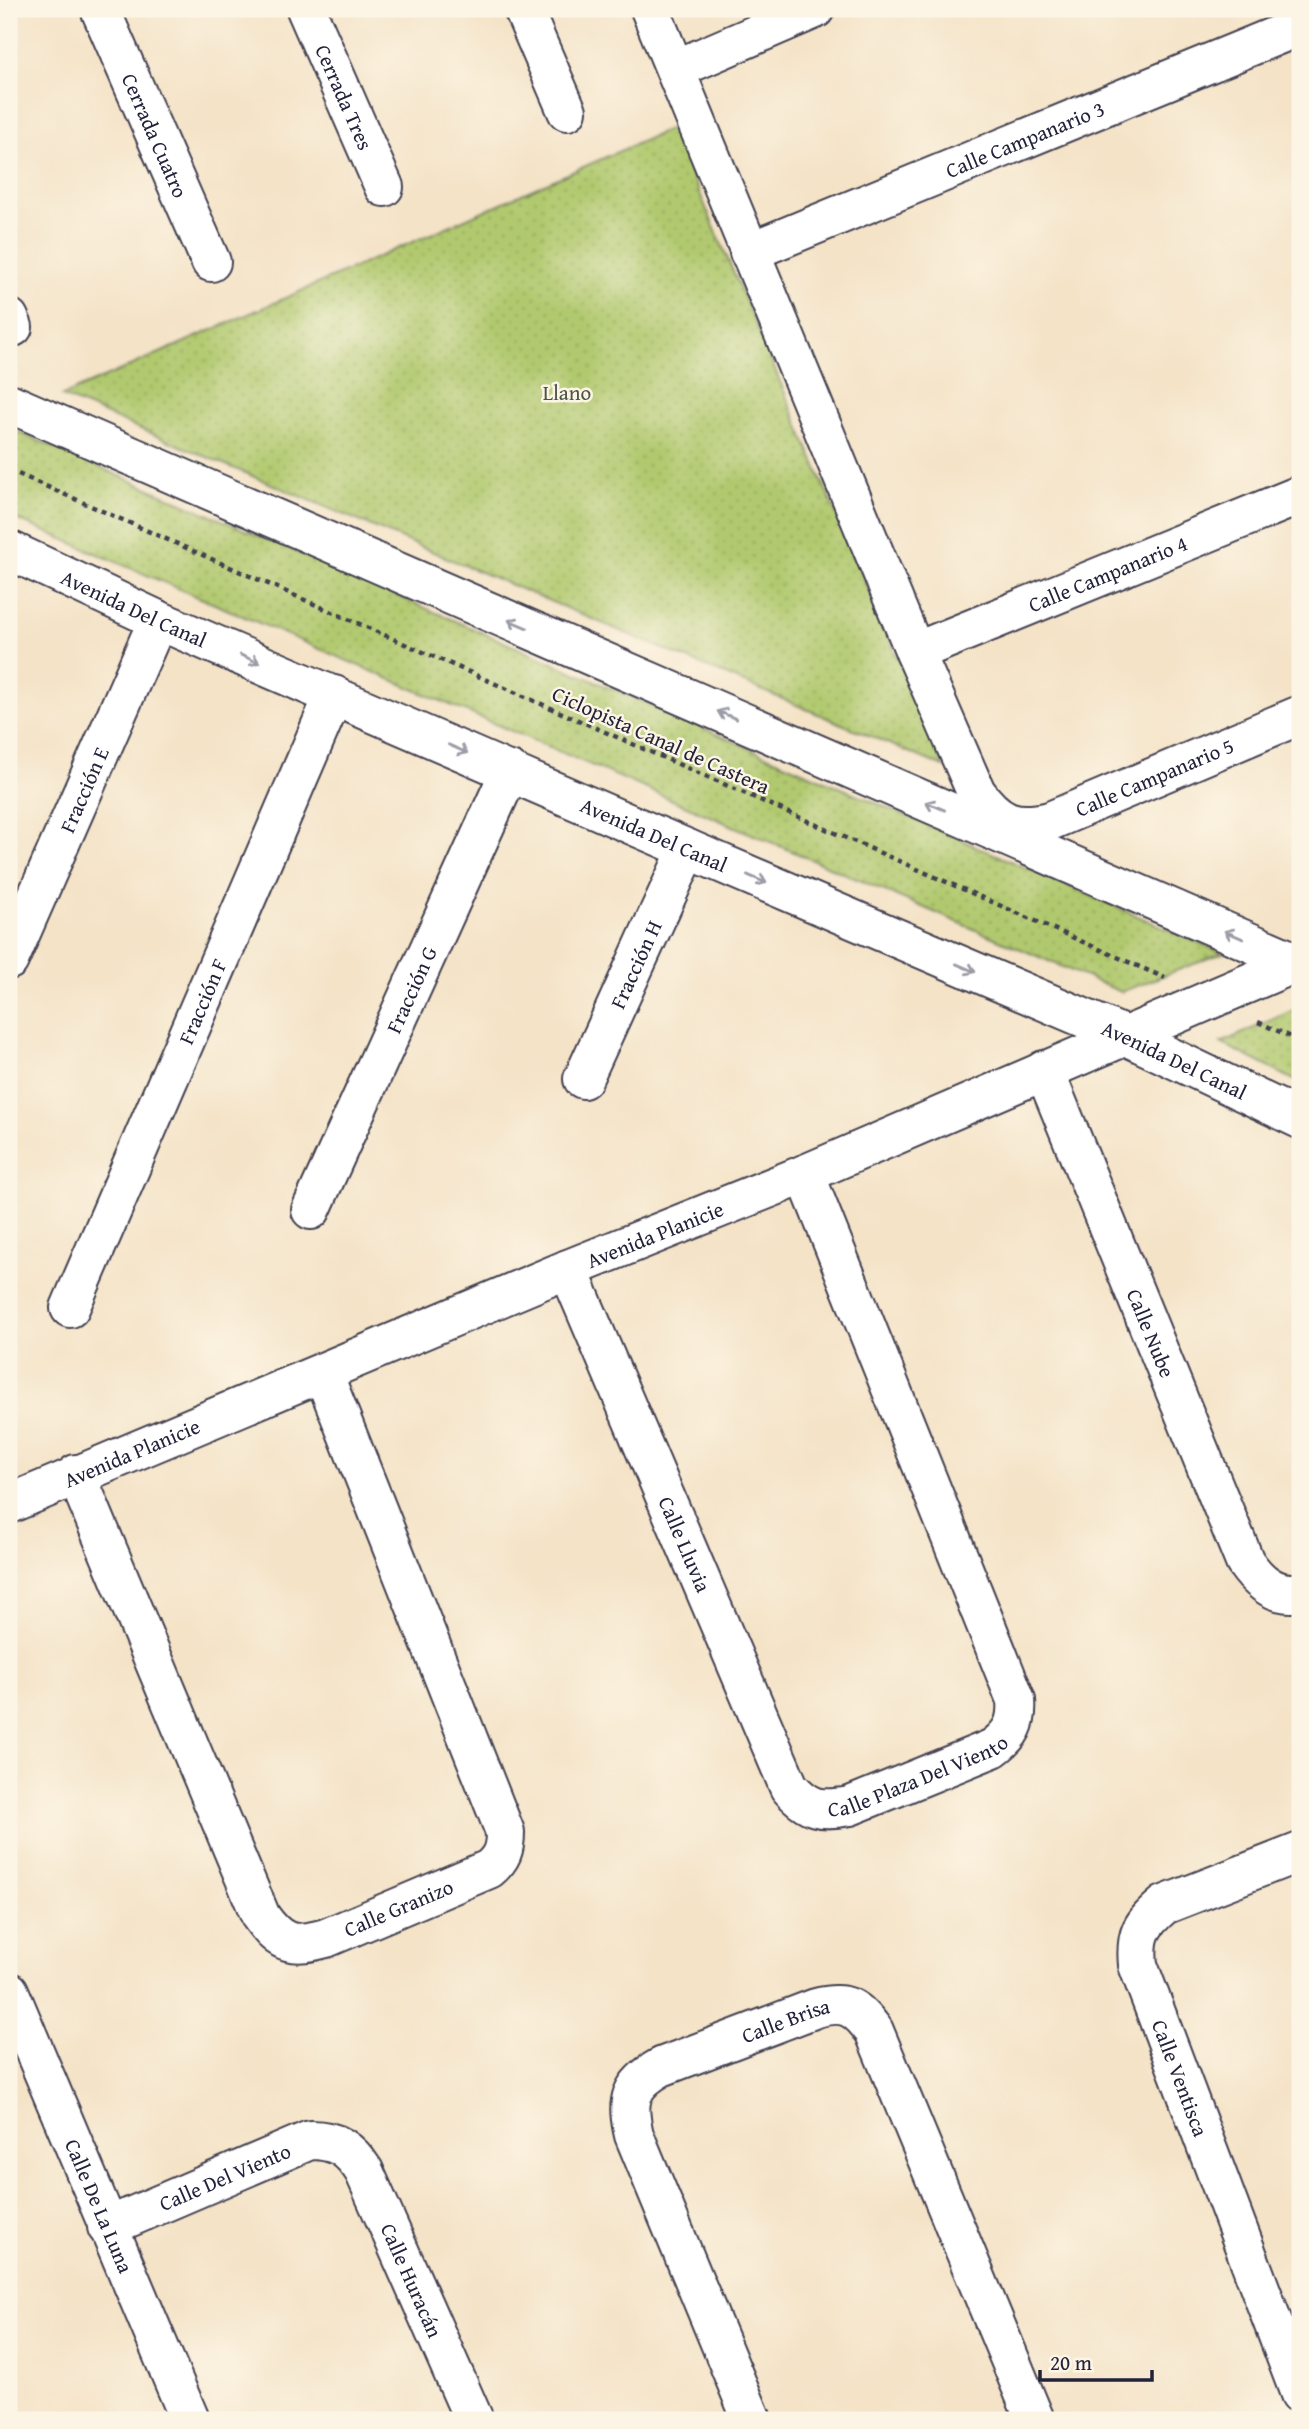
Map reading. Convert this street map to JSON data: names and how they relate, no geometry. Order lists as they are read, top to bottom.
{
  "streets": {
    "street": [
      "Cerrada Tres",
      "Cerrada Cuatro",
      "Calle Campanario 3",
      "Calle Campanario 4",
      "Avenida Del Canal",
      "Calle Campanario 5",
      "Fracción E",
      "Fracción H",
      "Fracción G",
      "Fracción F",
      "Avenida Planicie",
      "Calle Nube",
      "Calle Lluvia",
      "Calle Plaza Del Viento",
      "Calle Granizo",
      "Calle Brisa",
      "Calle Ventisca",
      "Calle Del Viento",
      "Calle De La Luna",
      "Calle Huracán"
    ],
    "path": ["Ciclopista Canal de Castera"]
  },
  "crossings": [
    ["Calle Campanario 4", "Calle Campanario 5"],
    ["Avenida Del Canal", "Fracción E"],
    ["Avenida Del Canal", "Fracción H"],
    ["Avenida Del Canal", "Fracción G"],
    ["Avenida Del Canal", "Fracción F"],
    ["Avenida Del Canal", "Avenida Planicie"],
    ["Ciclopista Canal de Castera", "Avenida Planicie"],
    ["Avenida Planicie", "Calle Nube"],
    ["Avenida Planicie", "Calle Lluvia"],
    ["Avenida Planicie", "Calle Plaza Del Viento"],
    ["Avenida Planicie", "Calle Granizo"],
    ["Calle Lluvia", "Calle Plaza Del Viento"],
    ["Calle Del Viento", "Calle De La Luna"],
    ["Calle Del Viento", "Calle Huracán"]
  ],
  "parks": ["Llano"],
  "scale_bar": "20 m"
}
